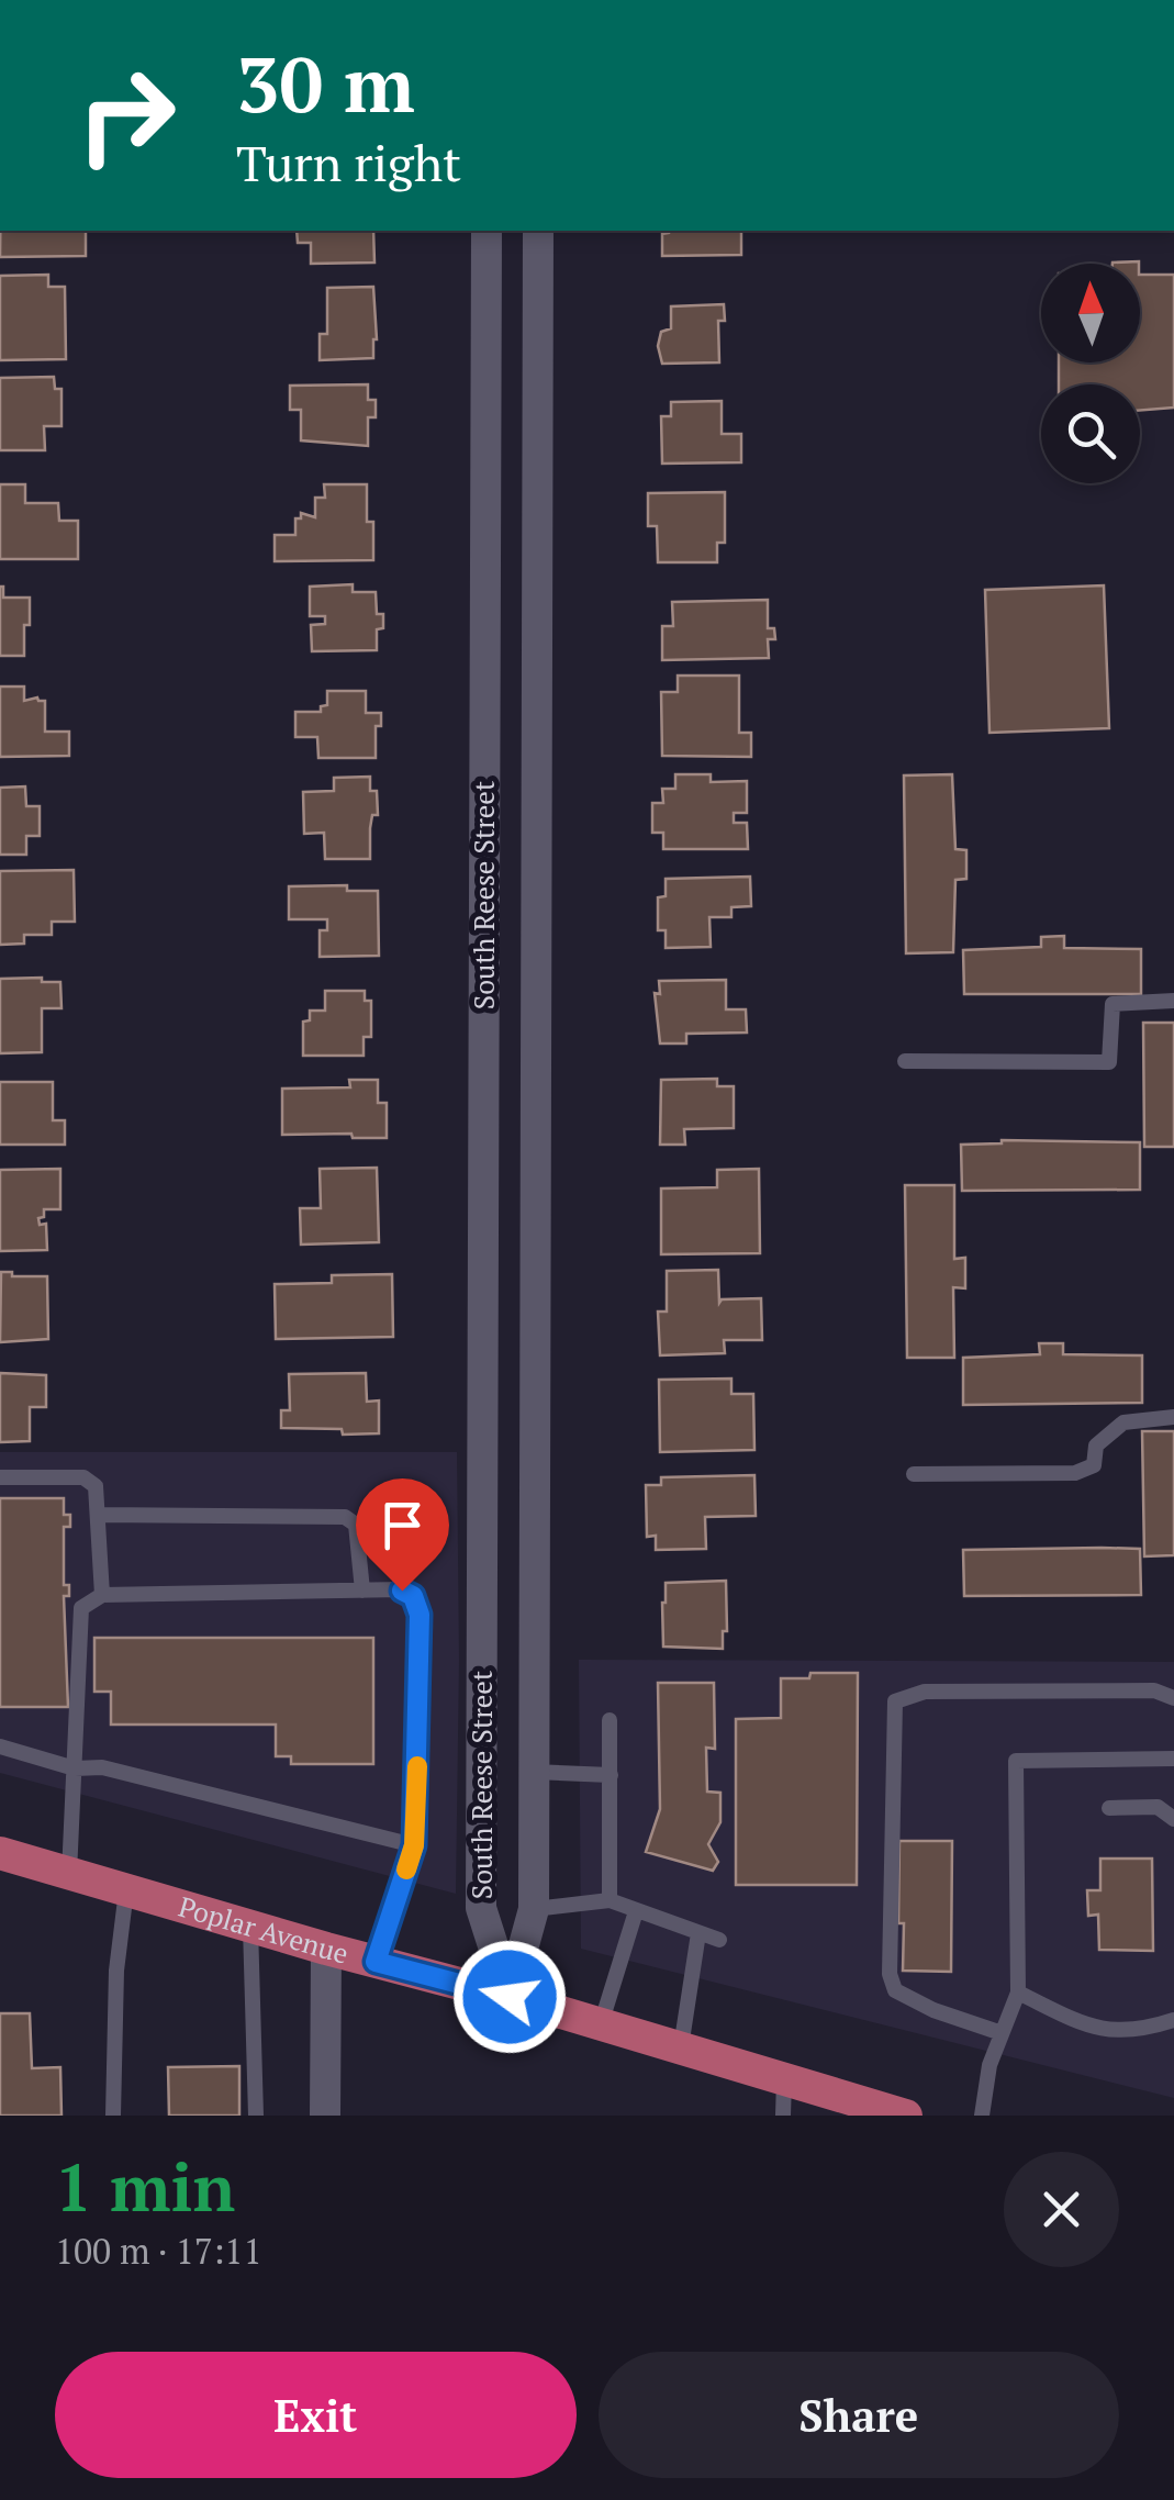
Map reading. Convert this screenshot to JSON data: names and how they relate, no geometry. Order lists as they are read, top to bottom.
{
  "streets": {
    "main road": ["Poplar Avenue"],
    "street": ["South Reese Street"]
  },
  "crossings": [
    ["South Reese Street", "Poplar Avenue"]
  ],
  "north": "top",
  "page": {
    "turn": ["30 m", "Turn right"],
    "heading": ["1 min", "100 m · 17:11"],
    "buttons": ["Exit", "Share"]
  }
}
